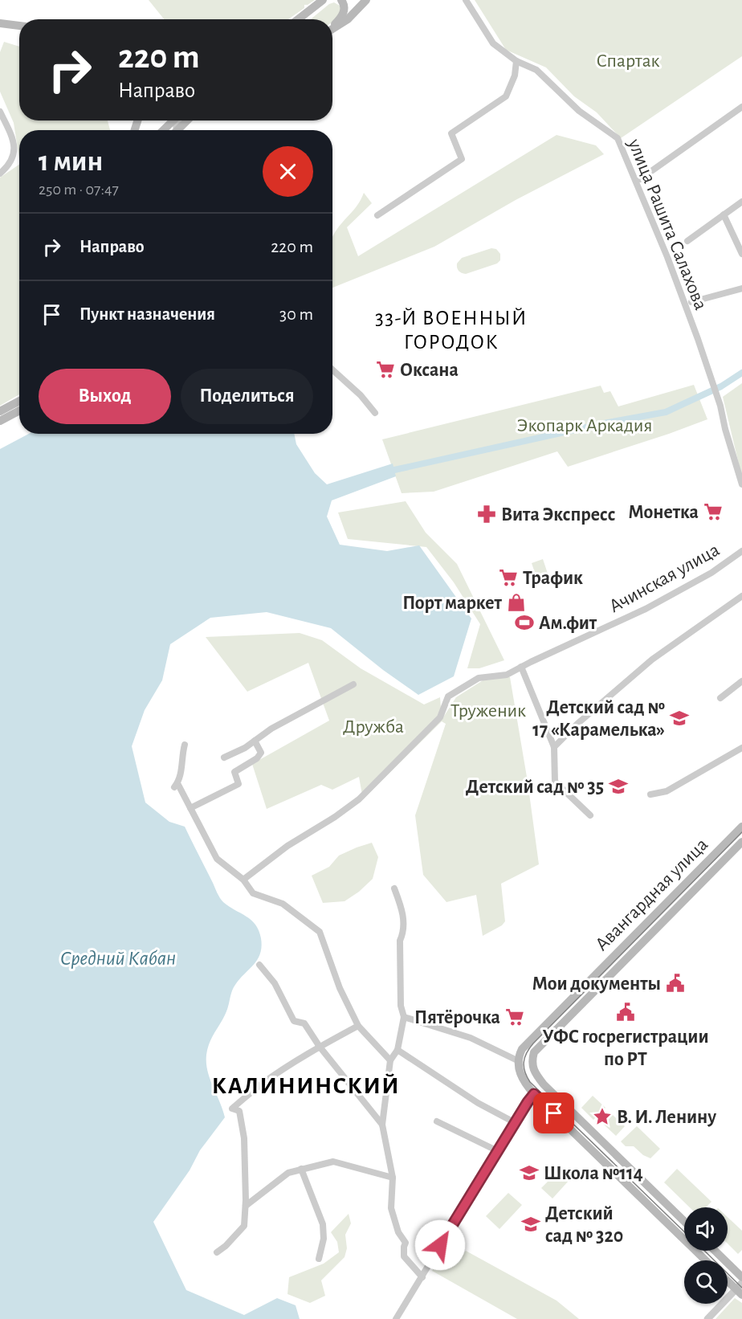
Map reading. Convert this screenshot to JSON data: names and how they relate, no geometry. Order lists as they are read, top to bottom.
{
  "streets": {
    "main road": ["Авангардная улица"],
    "street": ["улица Рашита Салахова", "Ачинская улица"]
  },
  "districts": ["33-Й ВОЕННЫЙ ГОРОДОК", "КАЛИНИНСКИЙ"],
  "water": ["Средний Кабан"],
  "parks": [
    "Спартак",
    "Экопарк Аркадия",
    "Труженик",
    "Дружба"
  ],
  "places": {
    "supermarket": [
      "Оксана",
      "Монетка",
      "Трафик",
      "Пятёрочка"
    ],
    "pharmacy": ["Вита Экспресс"],
    "shop": ["Порт маркет"],
    "sports": ["Ам.фит"],
    "school or university": [
      "Детский сад № 17 «Карамелька»",
      "Детский сад № 35",
      "Школа №114",
      "Детский сад № 320"
    ],
    "public building": ["Мои документы", "УФС госрегистрации по РТ"],
    "place": ["В. И. Ленину"]
  },
  "page": {
    "turn": ["220 m", "Направо"],
    "heading": ["1 мин", "250 m · 07:47"],
    "list": [
      {
        "name": "Направо",
        "value": "220 m"
      },
      {
        "name": "Пункт назначения",
        "value": "30 m"
      }
    ],
    "buttons": ["Выход", "Поделиться"]
  }
}
